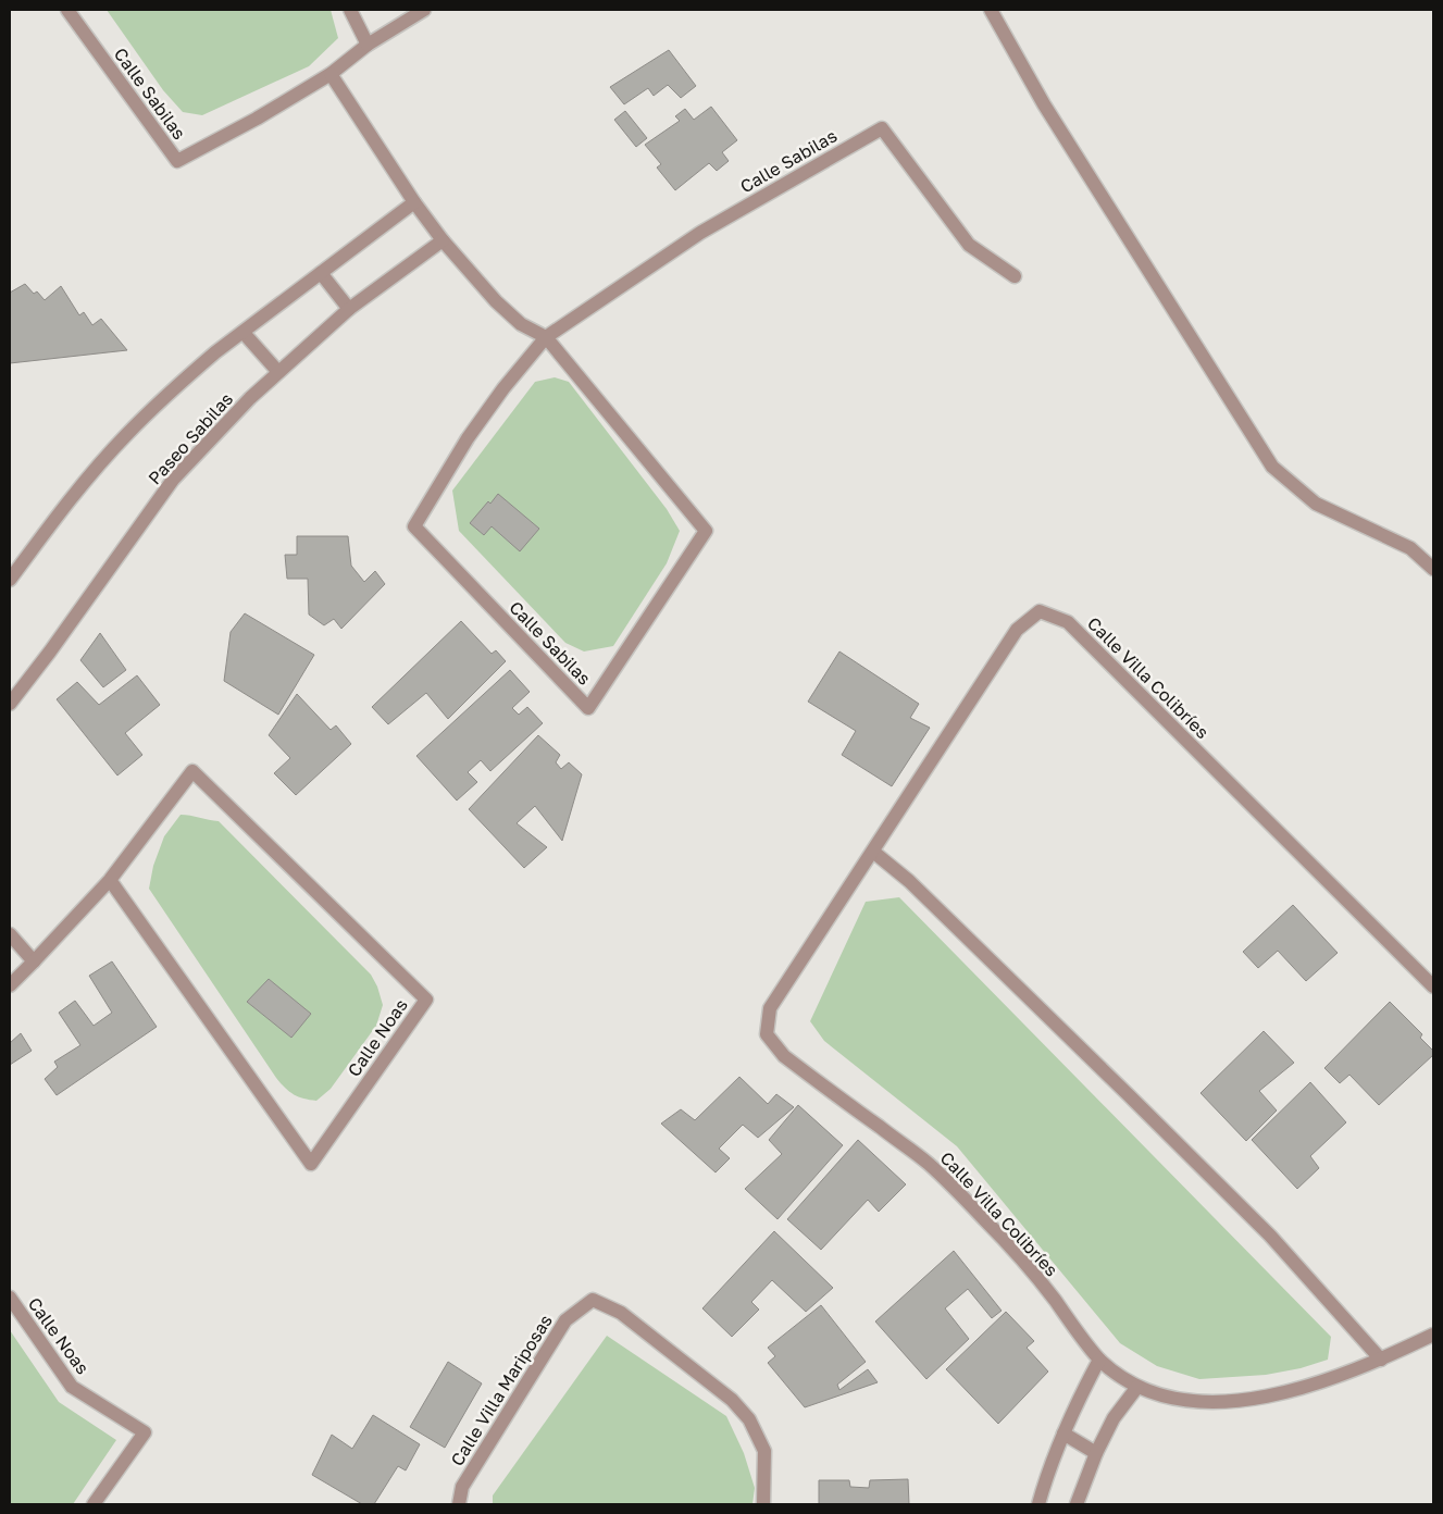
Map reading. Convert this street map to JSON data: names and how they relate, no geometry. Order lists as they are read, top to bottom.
{
  "streets": {
    "street": [
      "Calle Sabilas",
      "Paseo Sabilas",
      "Calle Villa Colibríes",
      "Calle Noas",
      "Calle Villa Mariposas"
    ]
  },
  "crossings": [
    ["Calle Sabilas", "Paseo Sabilas"]
  ]
}
